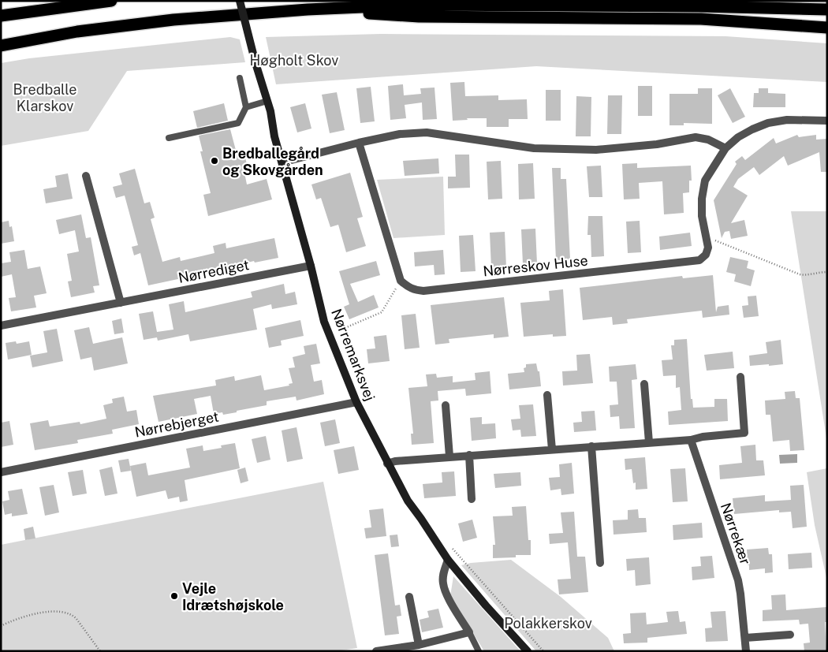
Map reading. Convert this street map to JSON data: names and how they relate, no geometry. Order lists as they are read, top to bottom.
{
  "streets": {
    "street": [
      "Nørreskov Huse",
      "Nørrediget",
      "Nørremarksvej",
      "Nørrebjerget",
      "Nørrekær"
    ]
  },
  "crossings": [
    ["Nørrediget", "Nørremarksvej"],
    ["Nørremarksvej", "Nørrebjerget"]
  ],
  "parks": ["Høgholt Skov", "Bredballe Klarskov", "Polakkerskov"],
  "places": ["Bredballegård og Skovgården", "Vejle Idrætshøjskole"]
}
